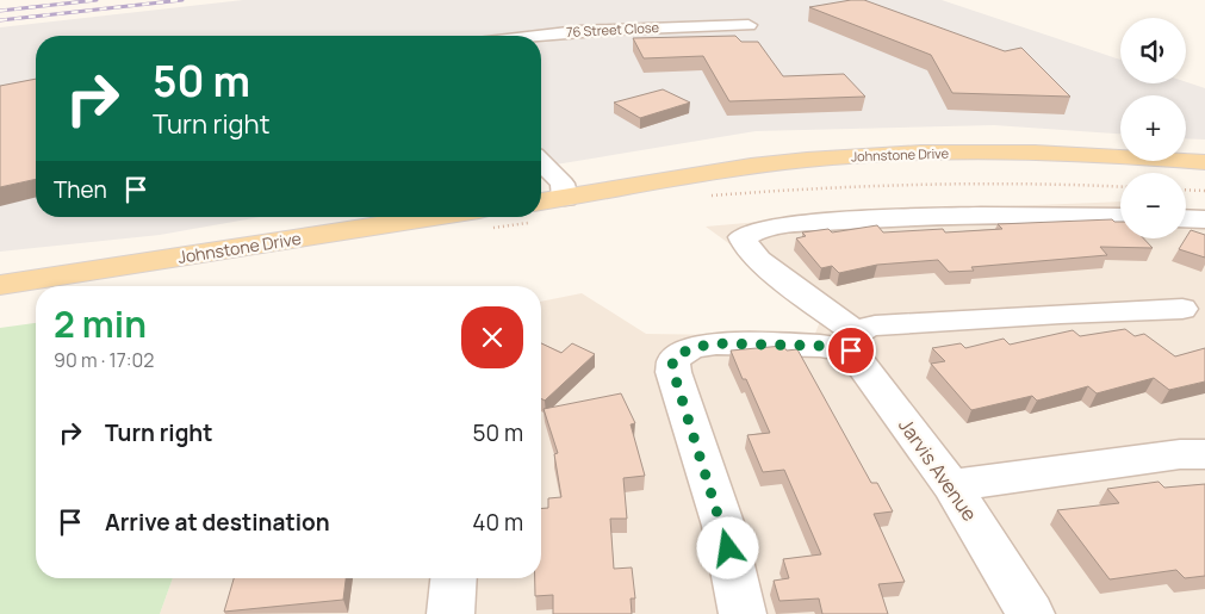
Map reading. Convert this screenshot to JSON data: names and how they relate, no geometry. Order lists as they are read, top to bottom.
{
  "streets": {
    "main road": ["Johnstone Drive"],
    "street": ["76 Street Close", "Jarvis Avenue"]
  },
  "page": {
    "map_buttons": ["+", "−"],
    "turn": ["50 m", "Turn right"],
    "then": "Then",
    "heading": ["2 min", "90 m · 17:02"],
    "list": [
      {
        "name": "Turn right",
        "value": "50 m"
      },
      {
        "name": "Arrive at destination",
        "value": "40 m"
      }
    ]
  }
}
